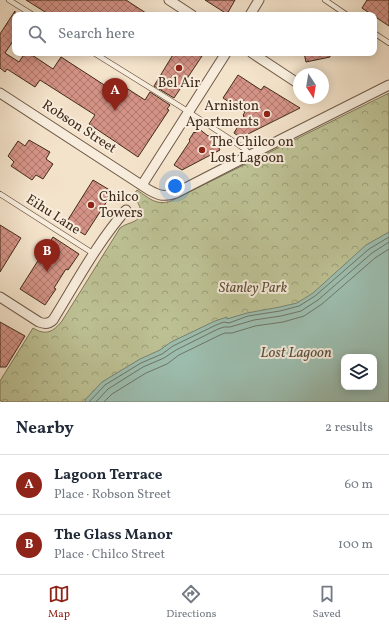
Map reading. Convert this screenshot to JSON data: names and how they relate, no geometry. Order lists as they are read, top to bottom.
{
  "streets": {
    "street": ["Robson Street"],
    "lane": ["Eihu Lane"]
  },
  "water": ["Lost Lagoon"],
  "parks": ["Stanley Park"],
  "places": [
    "Bel Air",
    "Arniston Apartments",
    "The Chilco on Lost Lagoon",
    "Chilco Towers"
  ],
  "north": "bottom",
  "page": {
    "search": "Search here",
    "pins": ["A", "B"],
    "heading": ["Nearby", "2 results"],
    "list": [
      {
        "mark": "A",
        "name": "Lagoon Terrace",
        "note": "Place · Robson Street",
        "value": "60 m"
      },
      {
        "mark": "B",
        "name": "The Glass Manor",
        "note": "Place · Chilco Street",
        "value": "100 m"
      }
    ],
    "nav": ["Map", "Directions", "Saved"]
  }
}
